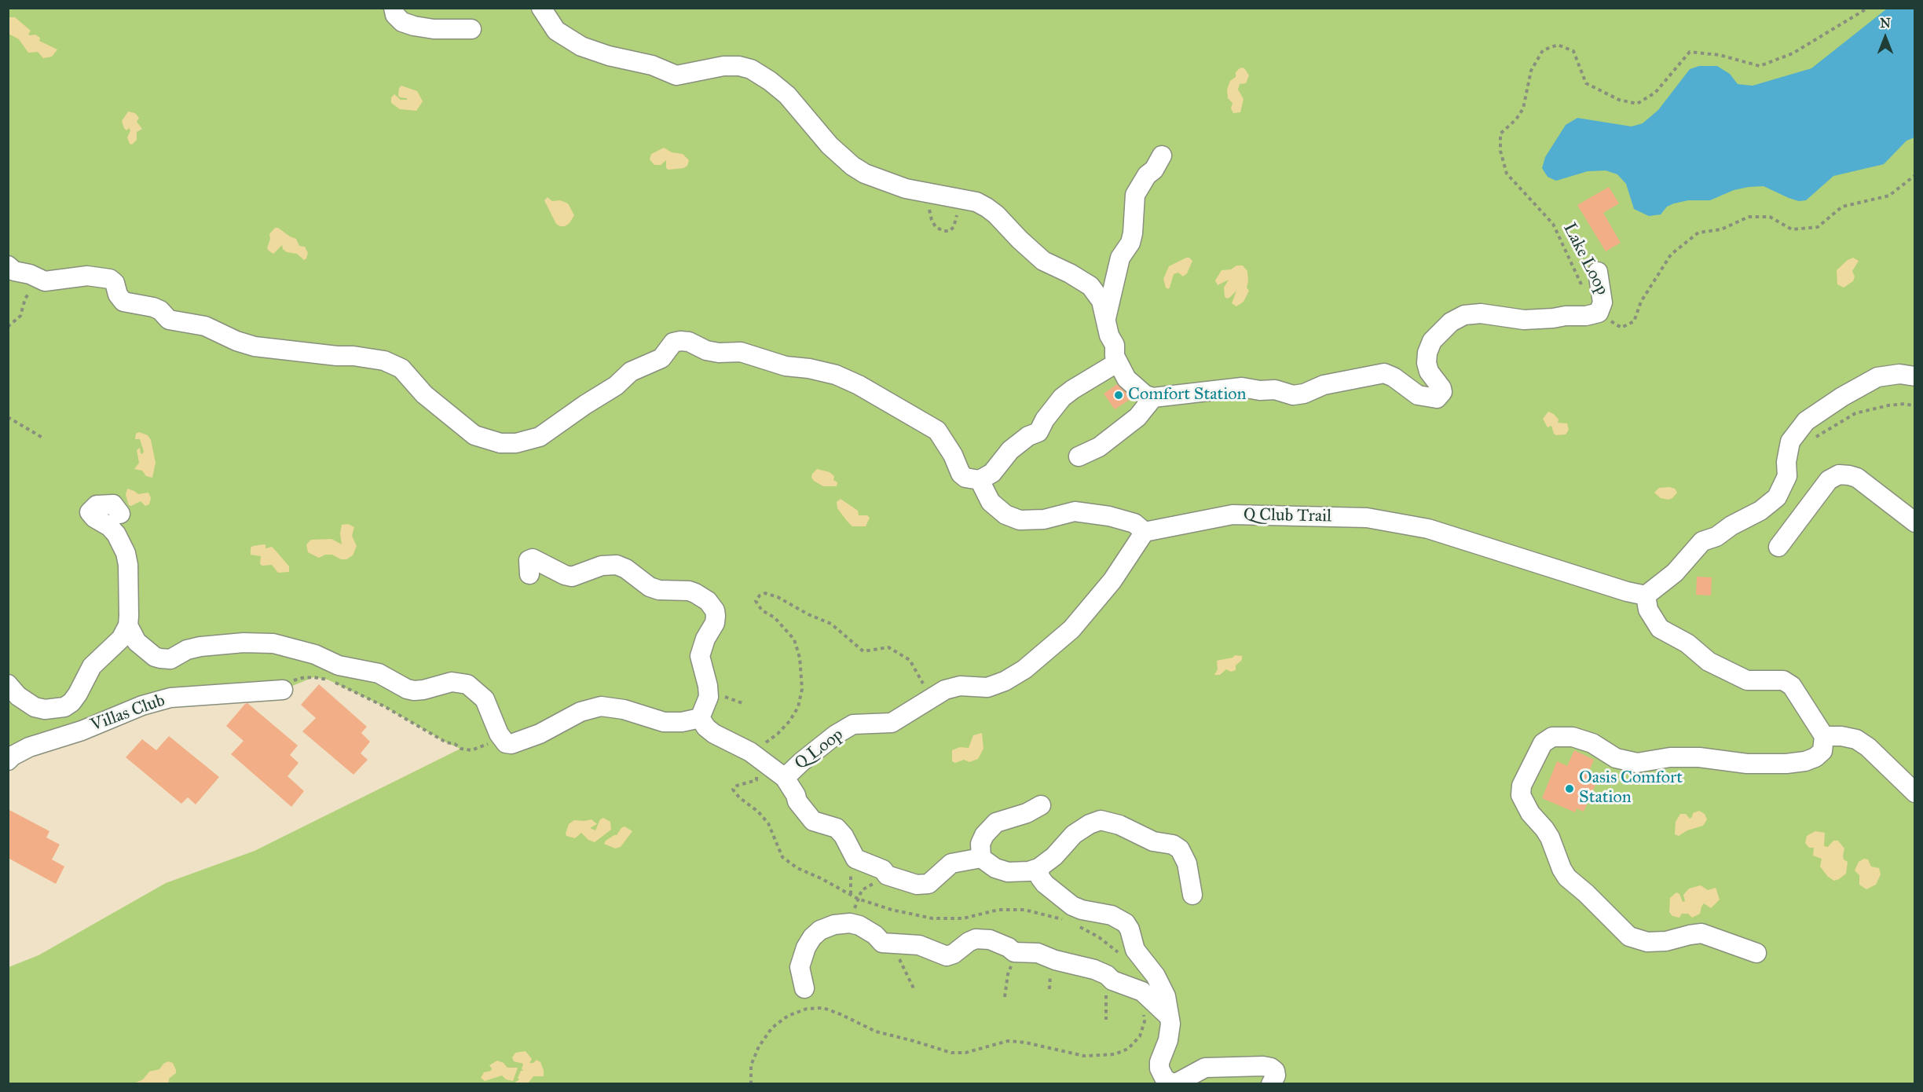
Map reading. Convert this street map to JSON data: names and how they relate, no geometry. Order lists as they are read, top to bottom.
{
  "streets": {
    "street": ["Q Club Trail", "Villas Club", "Q Loop"],
    "path": ["Lake Loop"]
  },
  "crossings": [
    ["Q Club Trail", "Q Loop"]
  ],
  "places": ["Comfort Station", "Oasis Comfort Station"],
  "north": "top"
}
